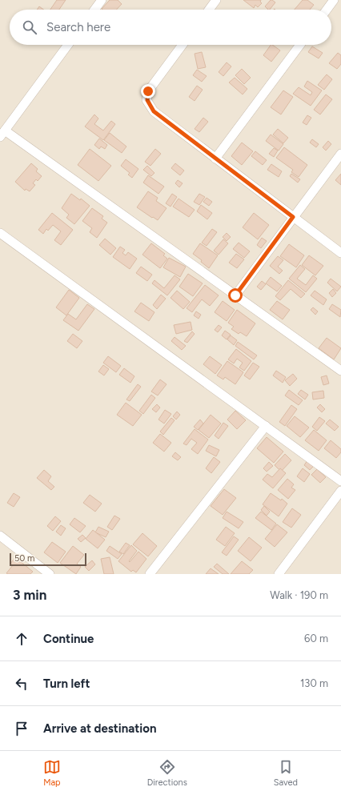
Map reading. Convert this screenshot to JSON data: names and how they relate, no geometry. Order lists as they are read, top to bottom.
{
  "scale_bar": "50 m",
  "page": {
    "search": "Search here",
    "scale": "50 m",
    "heading": ["3 min", "Walk · 190 m"],
    "list": [
      ["Continue", "60 m"],
      ["Turn left", "130 m"],
      "Arrive at destination"
    ],
    "nav": ["Map", "Directions", "Saved"]
  }
}
